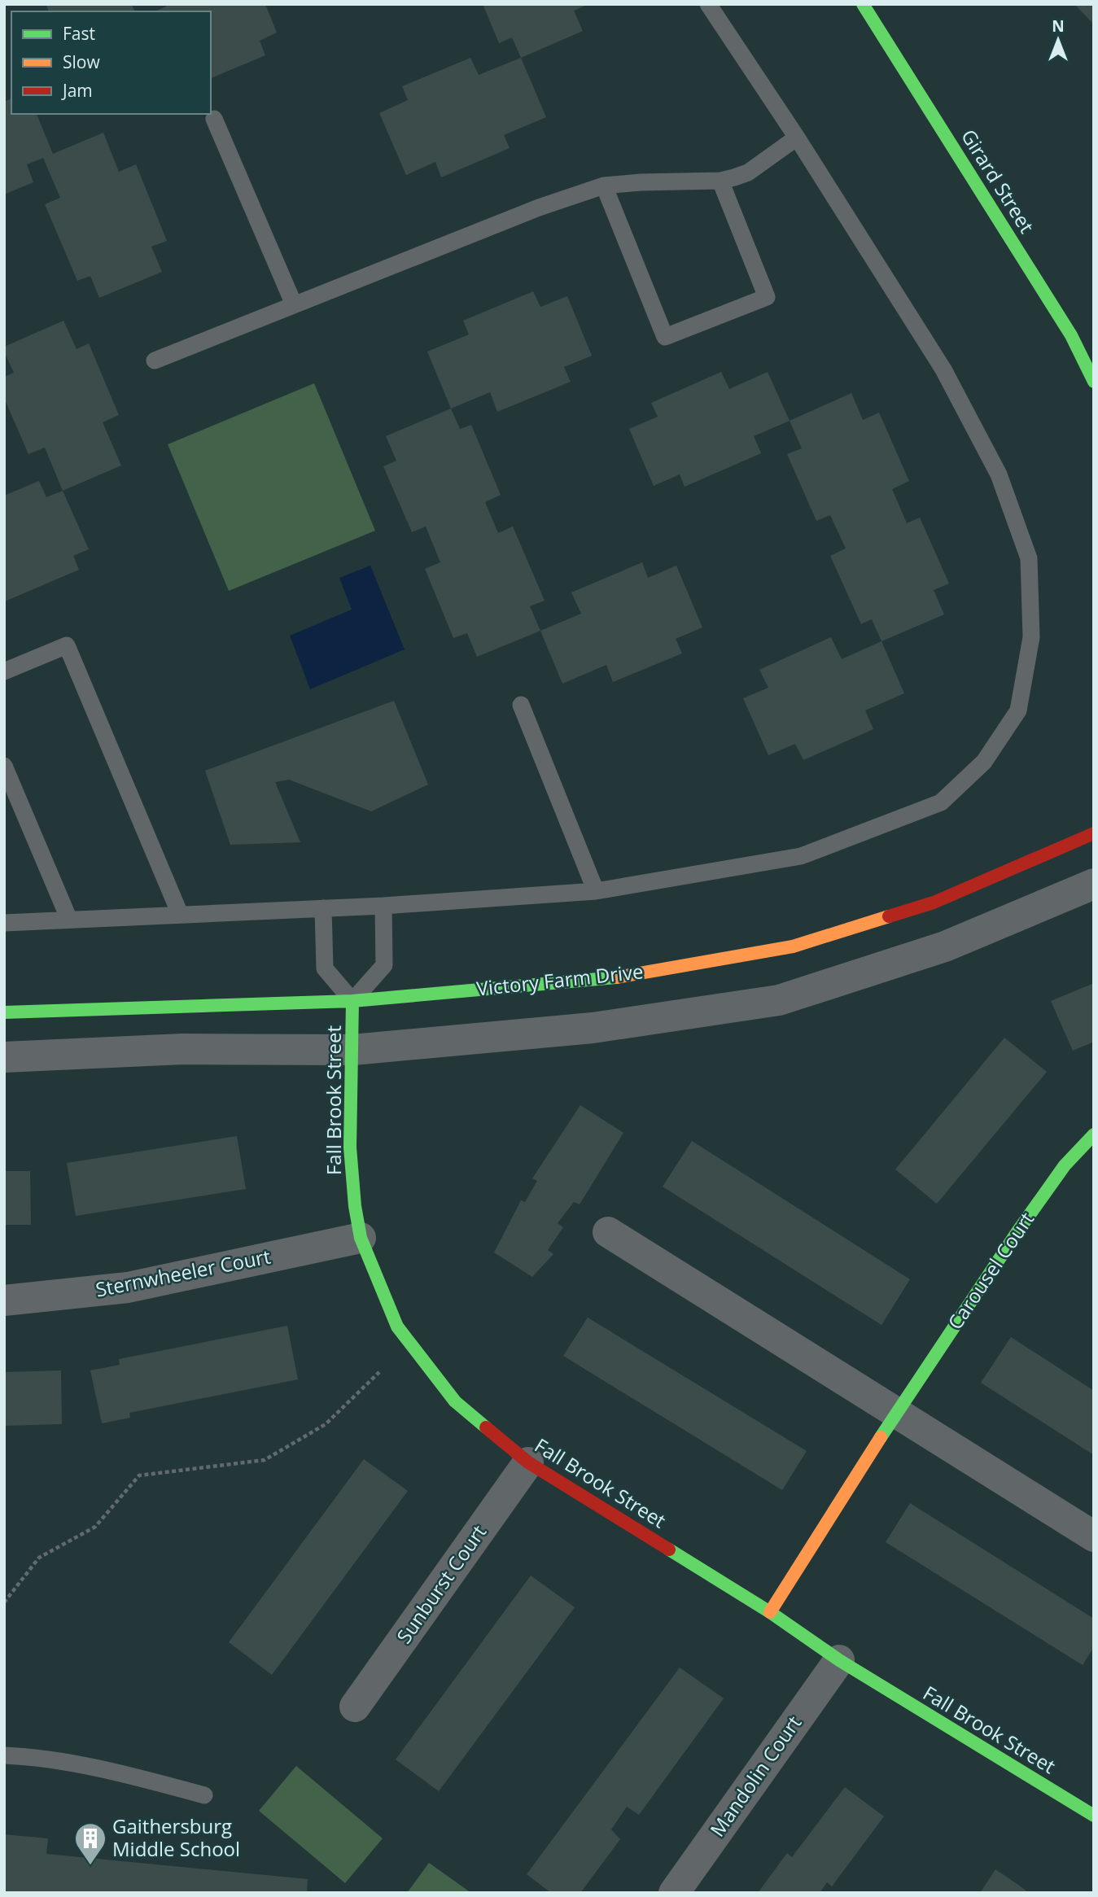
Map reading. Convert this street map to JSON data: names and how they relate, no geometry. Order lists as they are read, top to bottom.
{
  "streets": {
    "street": [
      "Girard Street",
      "Victory Farm Drive",
      "Fall Brook Street",
      "Carousel Court",
      "Sternwheeler Court",
      "Sunburst Court",
      "Mandolin Court"
    ]
  },
  "crossings": [
    ["Victory Farm Drive", "Fall Brook Street"],
    ["Fall Brook Street", "Carousel Court"],
    ["Fall Brook Street", "Sternwheeler Court"],
    ["Fall Brook Street", "Sunburst Court"],
    ["Fall Brook Street", "Mandolin Court"]
  ],
  "places": {
    "building": ["Gaithersburg Middle School"]
  },
  "legend": ["Fast", "Slow", "Jam"],
  "north": "top"
}
